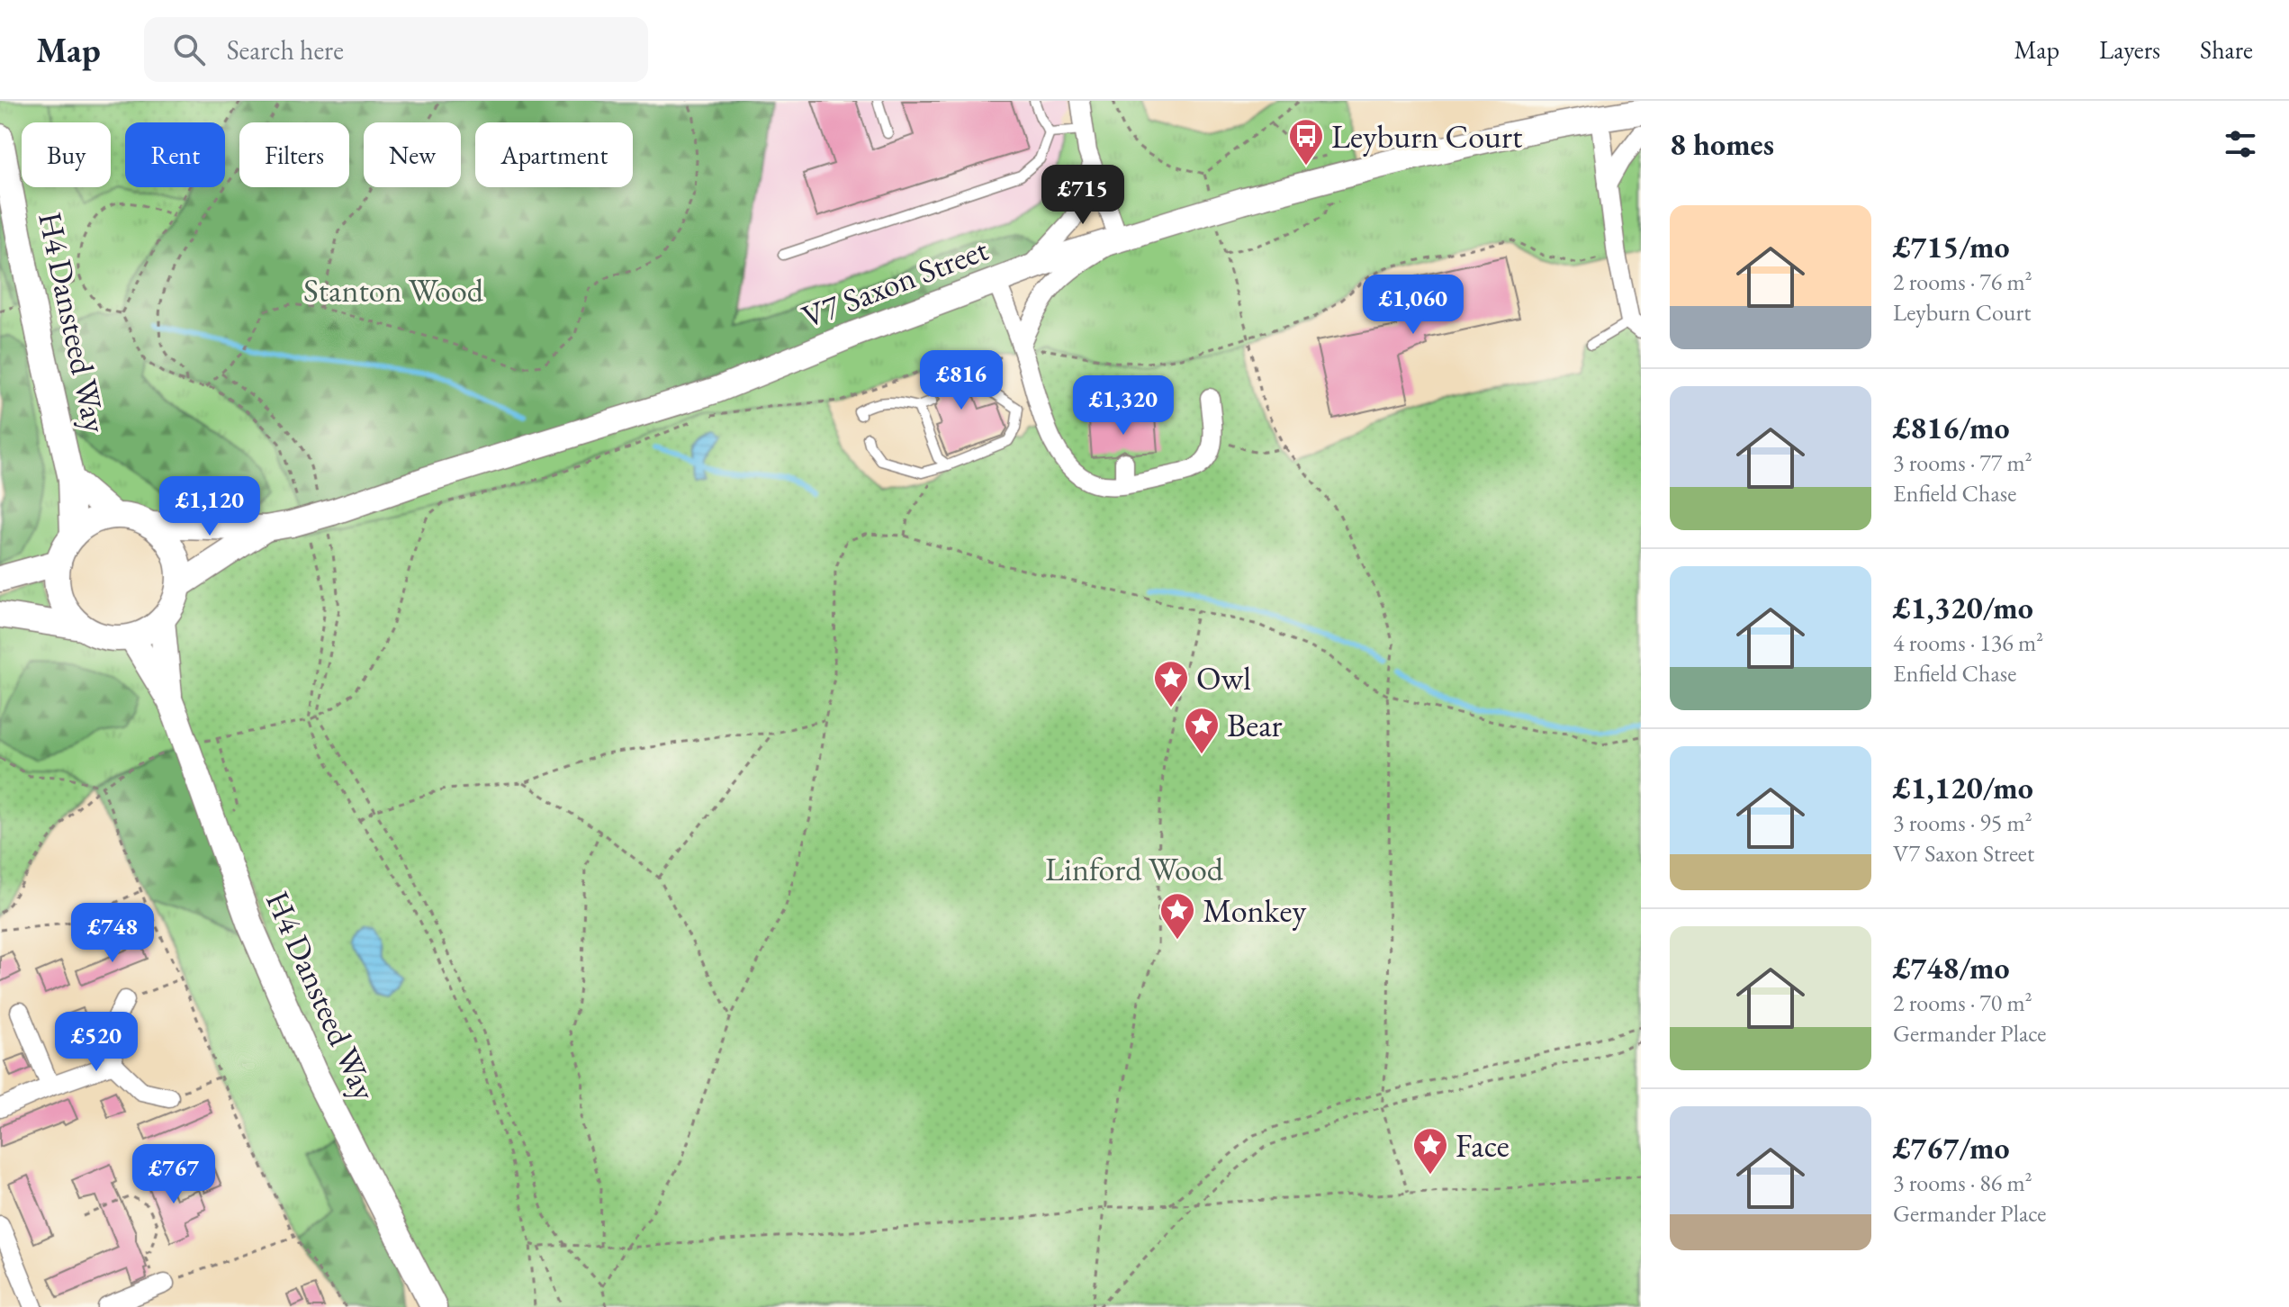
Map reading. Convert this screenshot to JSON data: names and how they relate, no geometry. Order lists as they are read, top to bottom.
{
  "streets": {
    "street": ["V7 Saxon Street", "H4 Dansteed Way"]
  },
  "crossings": [
    ["V7 Saxon Street", "H4 Dansteed Way"]
  ],
  "parks": ["Stanton Wood", "Linford Wood"],
  "places": {
    "bus stop": ["Leyburn Court"],
    "place": [
      "Owl",
      "Bear",
      "Monkey",
      "Face"
    ]
  },
  "page": {
    "header": "Map",
    "search": "Search here",
    "nav": ["Map", "Layers", "Share"],
    "heading": "8 homes",
    "chip": [
      "Buy",
      "Rent",
      "Filters",
      "New",
      "Apartment"
    ],
    "price": [
      "£715",
      "£1,060",
      "£816",
      "£1,320",
      "£1,120",
      "£748",
      "£520",
      "£767"
    ],
    "list": [
      {
        "name": "£715/mo",
        "note": "2 rooms · 76 m² · Leyburn Court"
      },
      {
        "name": "£816/mo",
        "note": "3 rooms · 77 m² · Enfield Chase"
      },
      {
        "name": "£1,320/mo",
        "note": "4 rooms · 136 m² · Enfield Chase"
      },
      {
        "name": "£1,120/mo",
        "note": "3 rooms · 95 m² · V7 Saxon Street"
      },
      {
        "name": "£748/mo",
        "note": "2 rooms · 70 m² · Germander Place"
      },
      {
        "name": "£767/mo",
        "note": "3 rooms · 86 m² · Germander Place"
      }
    ]
  }
}
